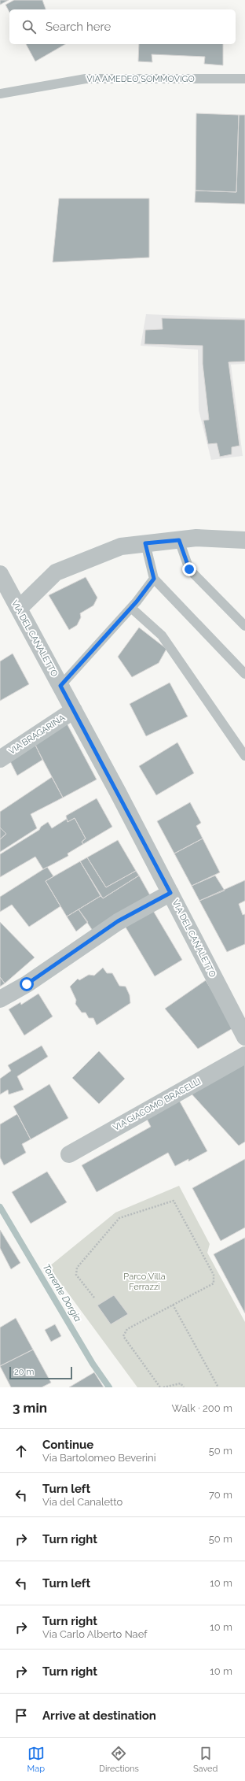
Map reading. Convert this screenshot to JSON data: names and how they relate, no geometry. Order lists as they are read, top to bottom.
{
  "streets": {
    "street": ["VIA DEL CANALETTO", "VIA BRAGARINA", "VIA GIACOMO BRACELLI"],
    "lane": ["VIA AMEDEO SOMMOVIGO"]
  },
  "crossings": [
    ["VIA DEL CANALETTO", "VIA BRAGARINA"]
  ],
  "water": ["Torrente Dorgia"],
  "parks": ["Parco Villa Ferrazzi"],
  "scale_bar": "20 m",
  "page": {
    "search": "Search here",
    "scale": "20 m",
    "heading": ["3 min", "Walk · 200 m"],
    "list": [
      ["Continue", "Via Bartolomeo Beverini", "50 m"],
      ["Turn left", "Via del Canaletto", "70 m"],
      ["Turn right", "50 m"],
      ["Turn left", "10 m"],
      ["Turn right", "Via Carlo Alberto Naef", "10 m"],
      ["Turn right", "10 m"],
      "Arrive at destination"
    ],
    "nav": ["Map", "Directions", "Saved"]
  }
}
